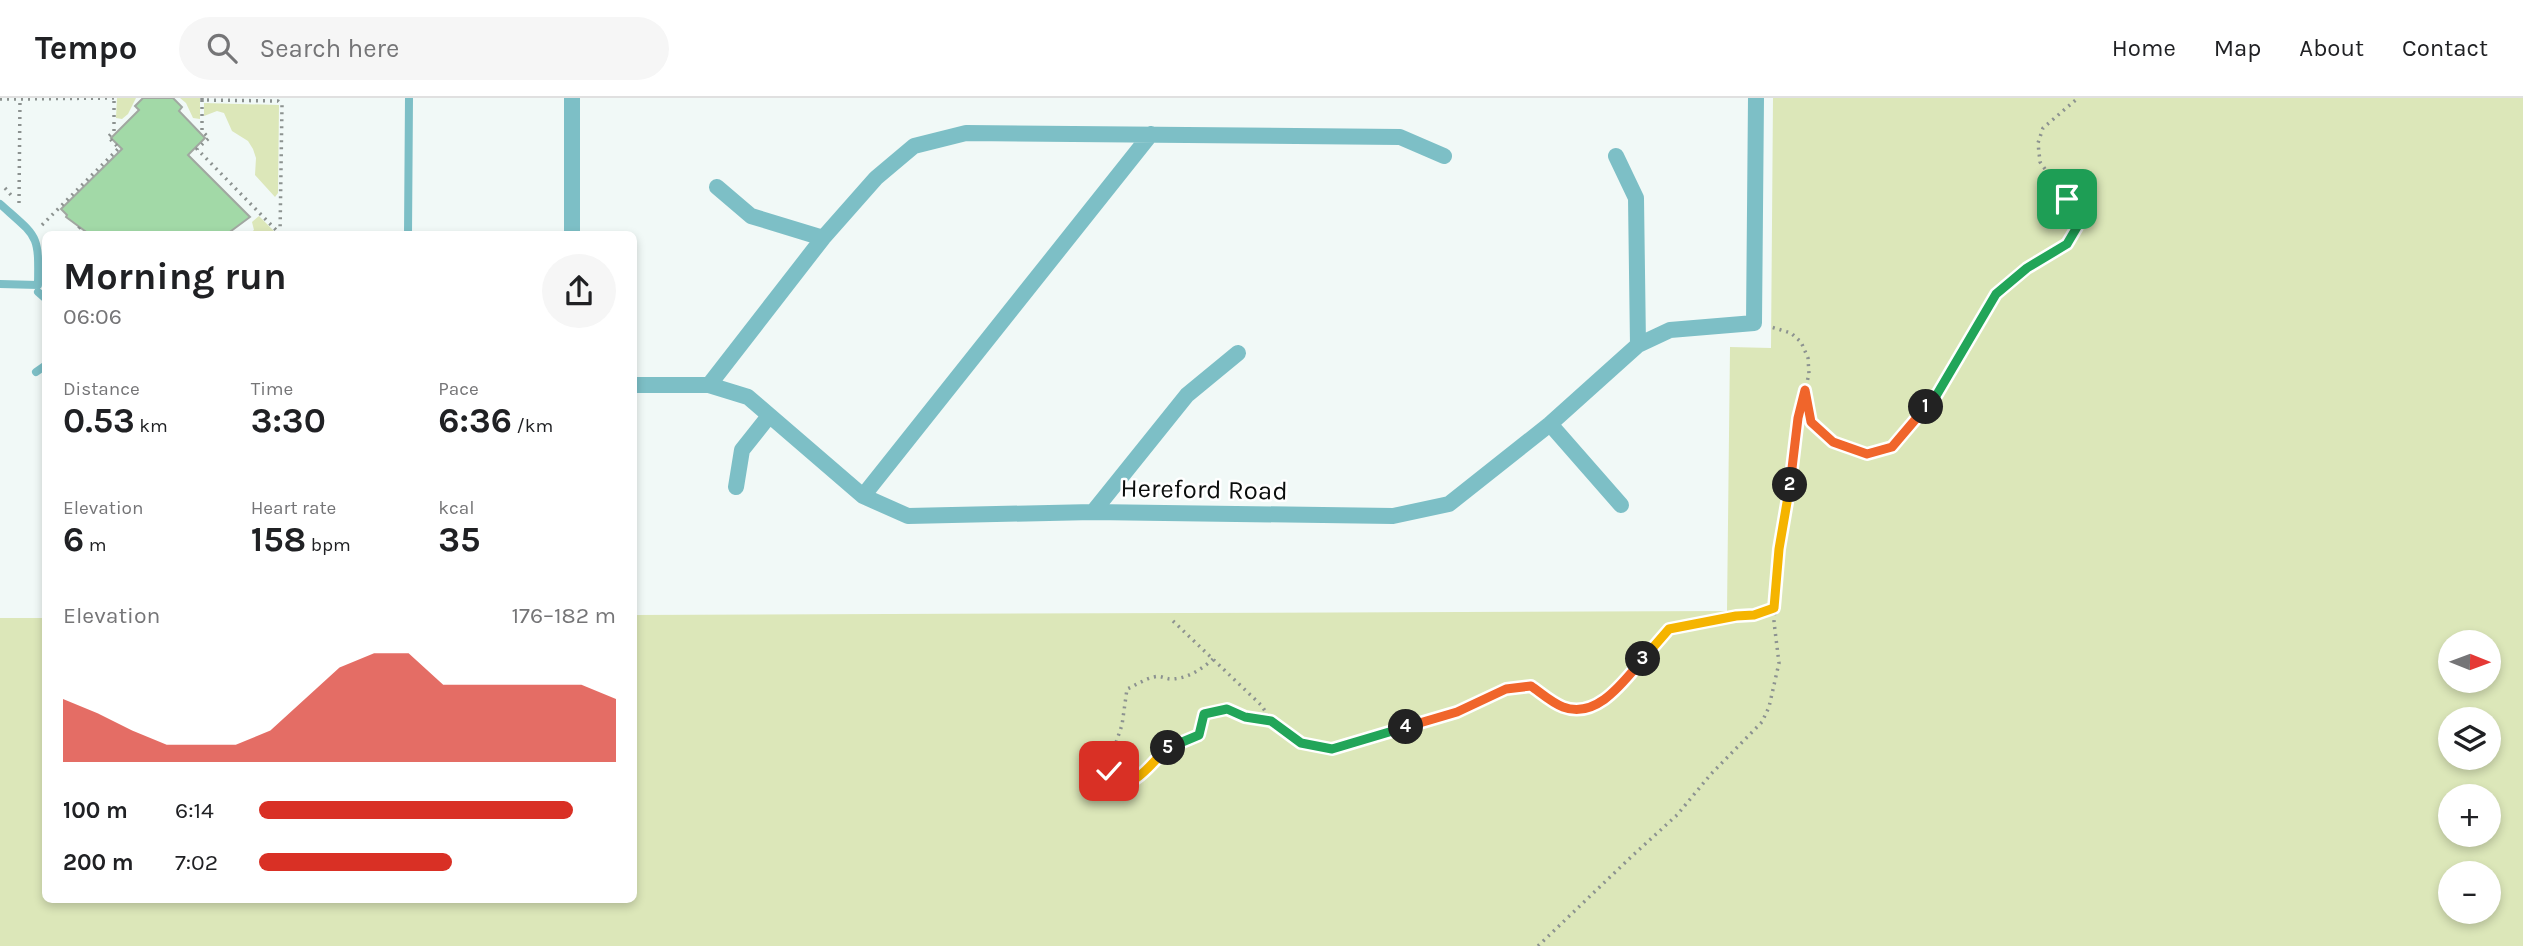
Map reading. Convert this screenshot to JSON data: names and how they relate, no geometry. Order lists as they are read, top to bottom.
{
  "streets": {
    "street": ["Hereford Road"]
  },
  "north": "right",
  "page": {
    "header": "Tempo",
    "search": "Search here",
    "nav": [
      "Home",
      "Map",
      "About",
      "Contact"
    ],
    "heading": ["Morning run", "06:06"],
    "stats": [
      ["Distance", "0.53 km"],
      ["Time", "3:30"],
      ["Pace", "6:36 /km"],
      ["Elevation", "6 m"],
      ["Heart rate", "158 bpm"],
      ["kcal", "35"]
    ],
    "pins": [
      "1",
      "2",
      "3",
      "4",
      "5"
    ],
    "chart": ["Elevation", "176–182 m"],
    "map_buttons": ["+", "−"],
    "list": [
      {
        "name": "100 m",
        "note": "6:14"
      },
      {
        "name": "200 m",
        "note": "7:02"
      }
    ]
  }
}
